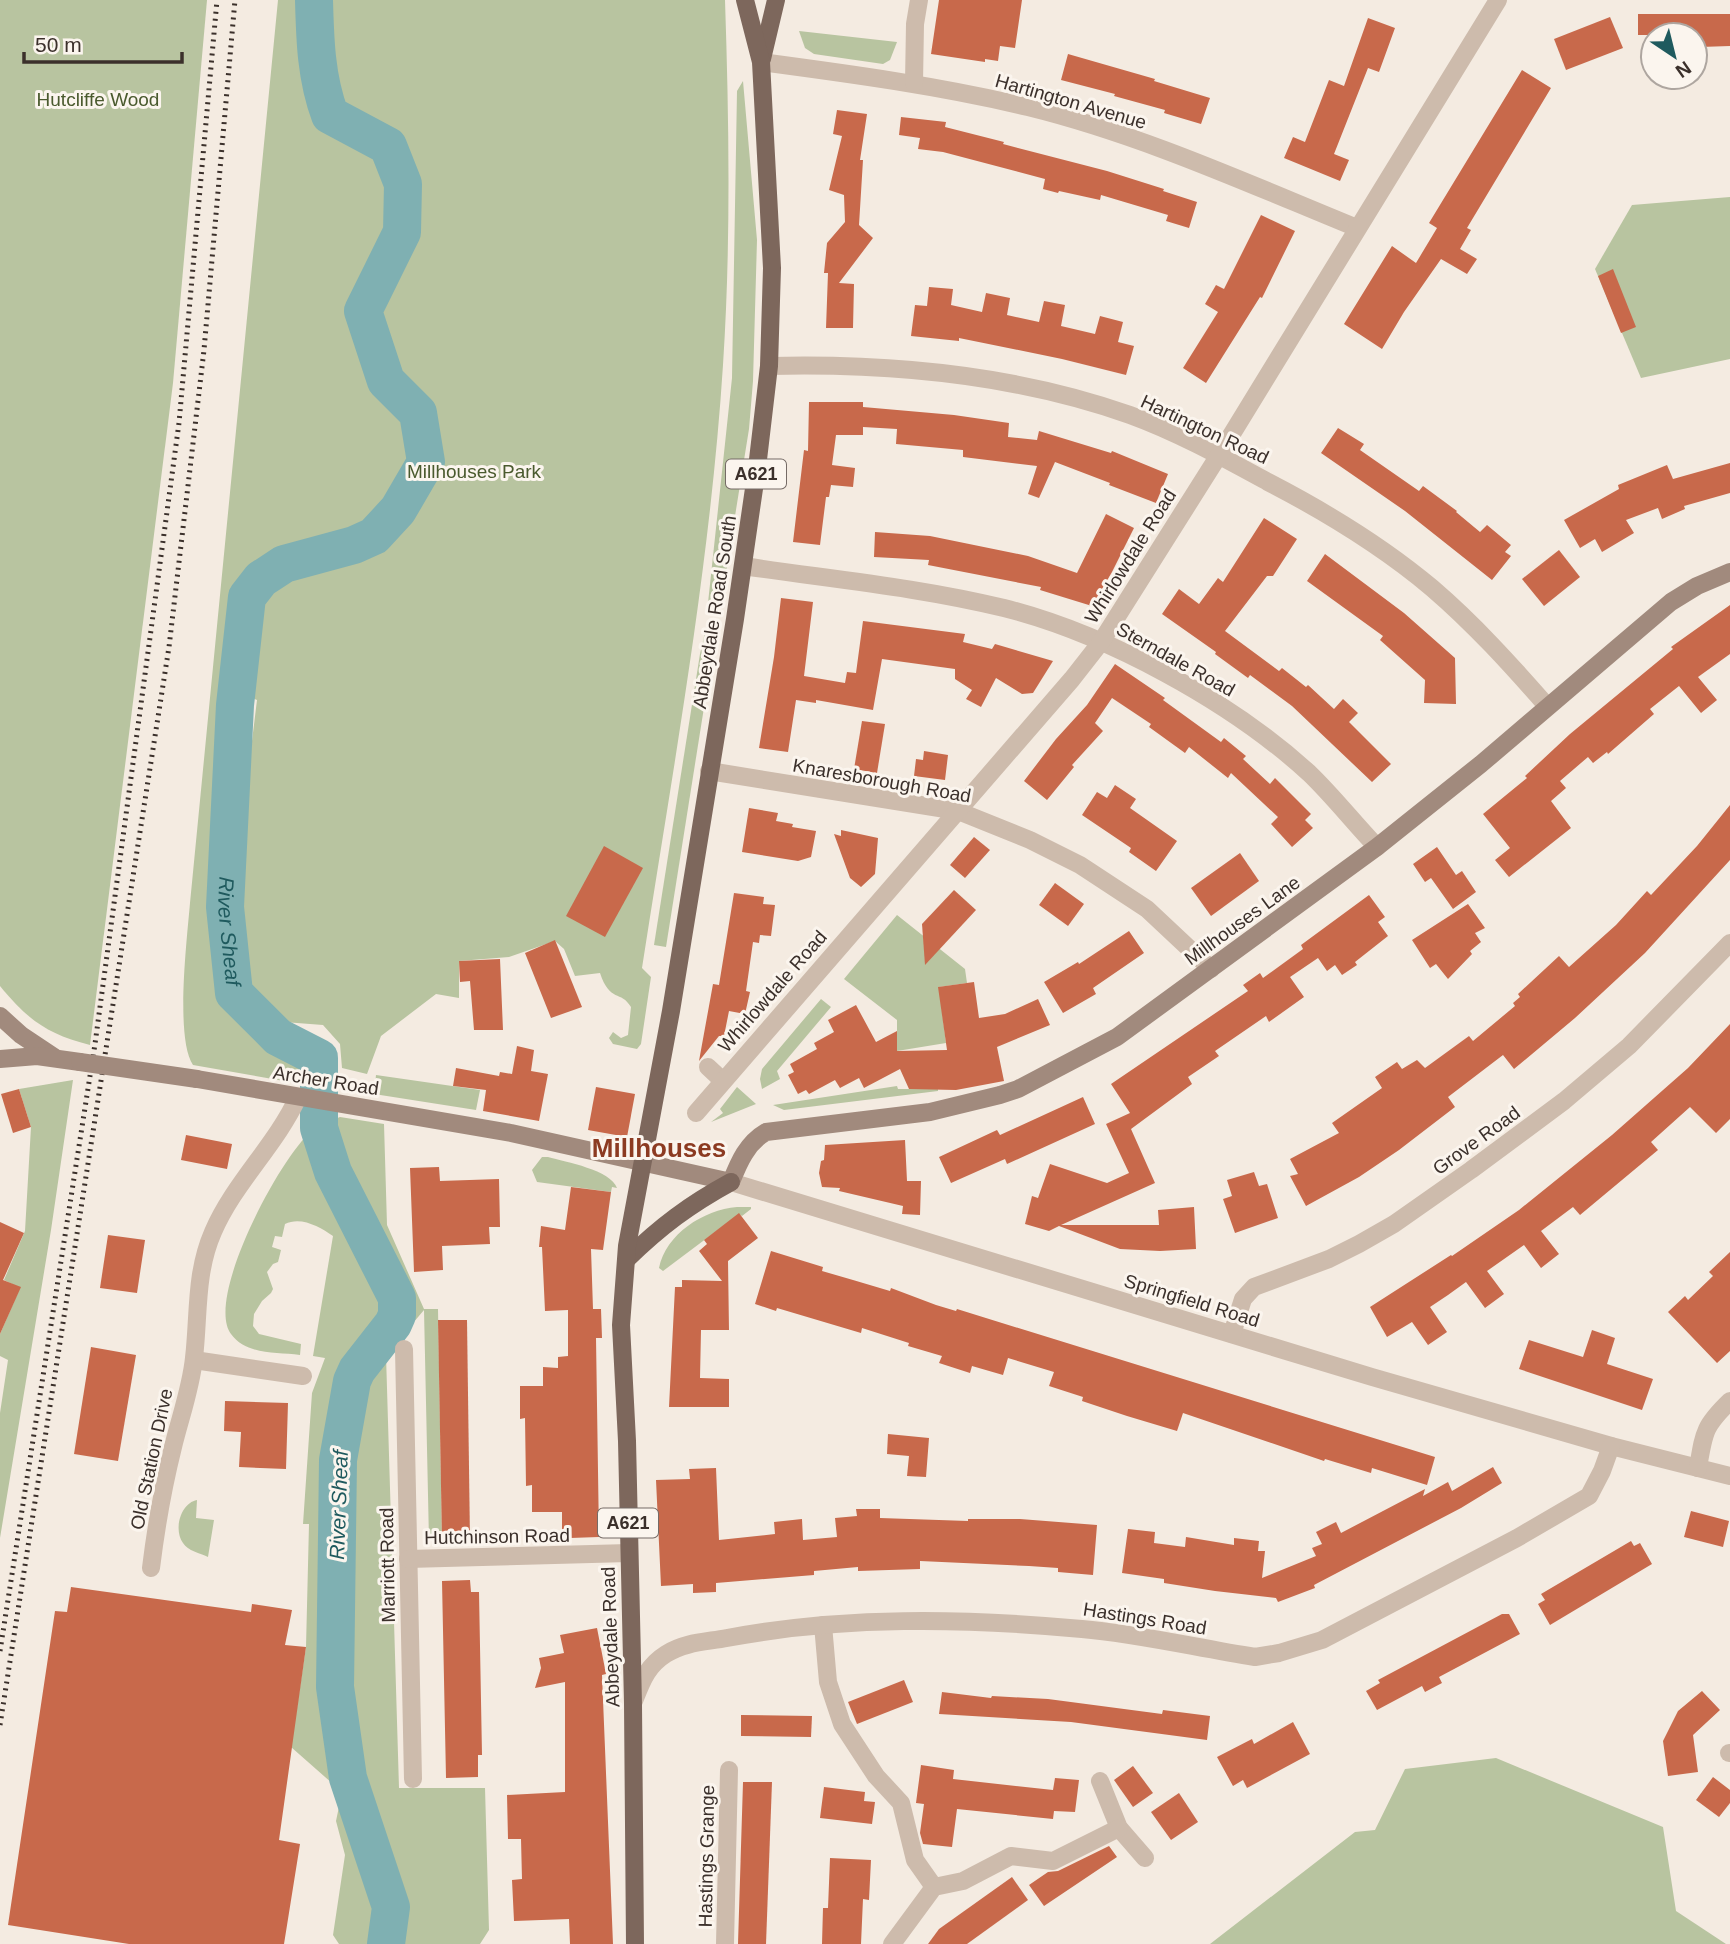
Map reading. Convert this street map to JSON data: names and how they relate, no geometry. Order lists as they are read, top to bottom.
{
  "streets": {
    "main road": ["A621", "Abbeydale Road South", "Abbeydale Road"],
    "street": [
      "Hartington Avenue",
      "Hartington Road",
      "Whirlowdale Road",
      "Sterndale Road",
      "Knaresborough Road",
      "Millhouses Lane",
      "Archer Road",
      "Grove Road",
      "Springfield Road",
      "Old Station Drive",
      "Hutchinson Road",
      "Marriott Road",
      "Hastings Road",
      "Hastings Grange"
    ]
  },
  "crossings": [
    ["Hartington Avenue", "Whirlowdale Road"],
    ["Hartington Avenue", "Abbeydale Road South"],
    ["Hartington Road", "Whirlowdale Road"],
    ["Hartington Road", "Abbeydale Road South"],
    ["Hartington Road", "Millhouses Lane"],
    ["Whirlowdale Road", "Sterndale Road"],
    ["Whirlowdale Road", "Knaresborough Road"],
    ["Abbeydale Road South", "Sterndale Road"],
    ["Abbeydale Road South", "Knaresborough Road"],
    ["Abbeydale Road South", "Archer Road"],
    ["Abbeydale Road South", "Springfield Road"],
    ["Abbeydale Road South", "Abbeydale Road"],
    ["Sterndale Road", "Millhouses Lane"],
    ["Knaresborough Road", "Millhouses Lane"],
    ["Millhouses Lane", "Springfield Road"],
    ["Archer Road", "Springfield Road"],
    ["Archer Road", "Old Station Drive"],
    ["Archer Road", "Abbeydale Road"],
    ["Grove Road", "Springfield Road"],
    ["Springfield Road", "Hastings Road"],
    ["Springfield Road", "Abbeydale Road"],
    ["Hutchinson Road", "Marriott Road"],
    ["Hutchinson Road", "Abbeydale Road"],
    ["Hastings Road", "Abbeydale Road"]
  ],
  "districts": ["Millhouses"],
  "water": ["River Sheaf"],
  "parks": ["Hutcliffe Wood", "Millhouses Park"],
  "scale_bar": "50 m",
  "north": "bottom right"
}
